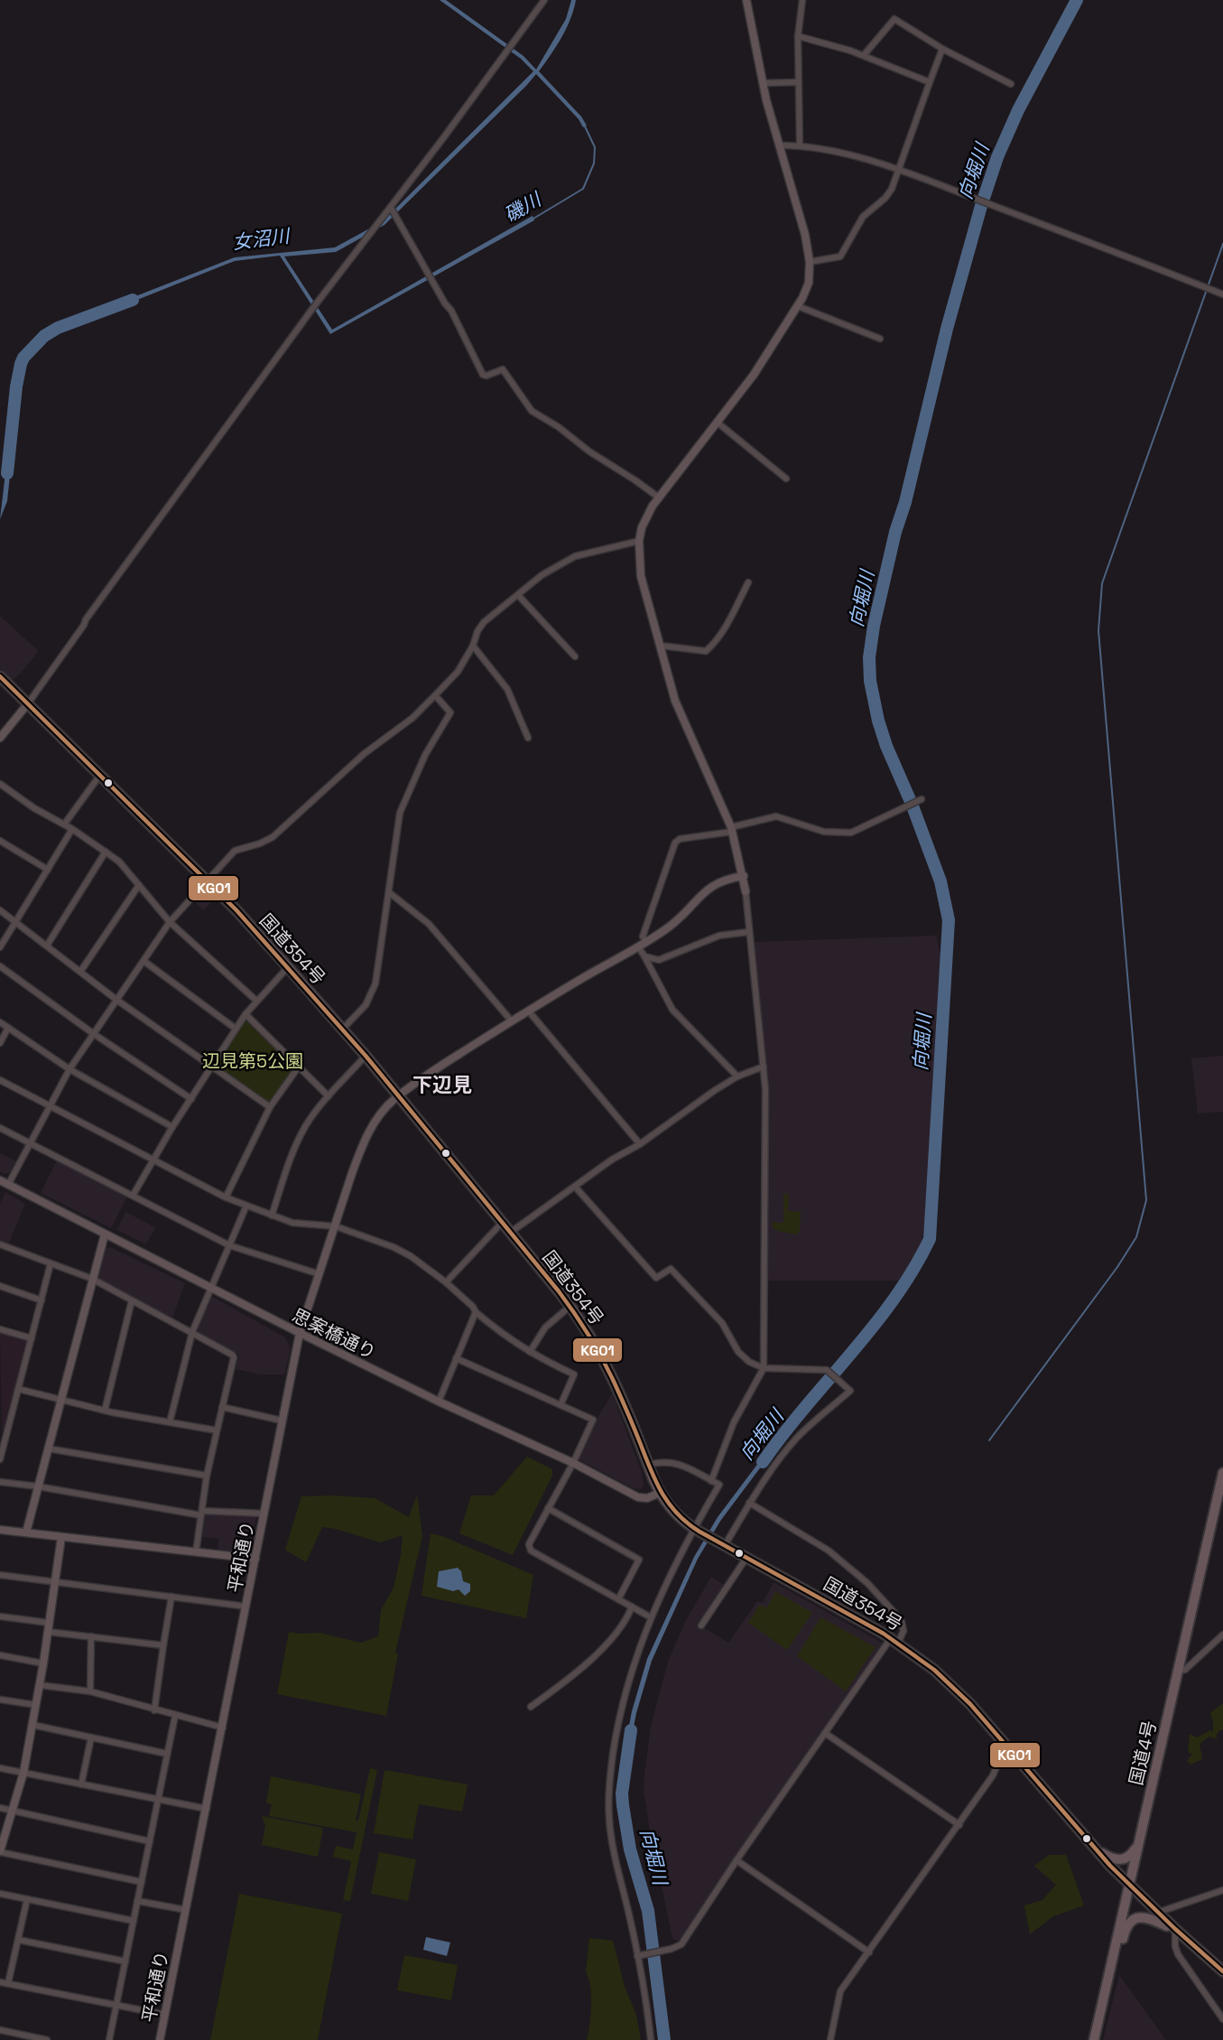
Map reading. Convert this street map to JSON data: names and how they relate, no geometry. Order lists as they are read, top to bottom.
{
  "streets": {
    "highway": ["国道354号", "国道4号"],
    "street": ["思案橋通り", "平和通り"]
  },
  "crossings": [
    ["国道354号", "思案橋通り"],
    ["国道354号", "平和通り"],
    ["国道354号", "国道4号"],
    ["思案橋通り", "平和通り"]
  ],
  "districts": ["下辺見"],
  "water": ["向堀川", "磯川", "女沼川"],
  "parks": ["辺見第5公園"],
  "lines": ["transit line KG01"]
}
